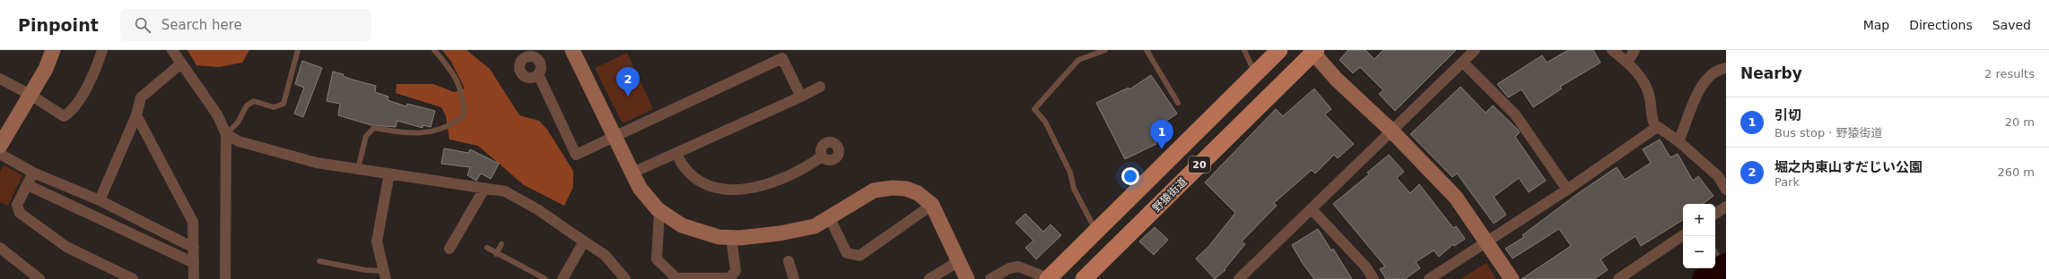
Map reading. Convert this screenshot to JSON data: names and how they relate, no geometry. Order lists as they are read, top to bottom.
{
  "streets": {
    "main road": ["20", "野猿街道"]
  },
  "page": {
    "header": "Pinpoint",
    "search": "Search here",
    "nav": ["Map", "Directions", "Saved"],
    "heading": ["Nearby", "2 results"],
    "pins": ["2", "1"],
    "list": [
      {
        "mark": "1",
        "name": "引切",
        "note": "Bus stop · 野猿街道",
        "value": "20 m"
      },
      {
        "mark": "2",
        "name": "堀之内東山すだじい公園",
        "note": "Park",
        "value": "260 m"
      }
    ],
    "map_buttons": ["+", "−"]
  }
}
